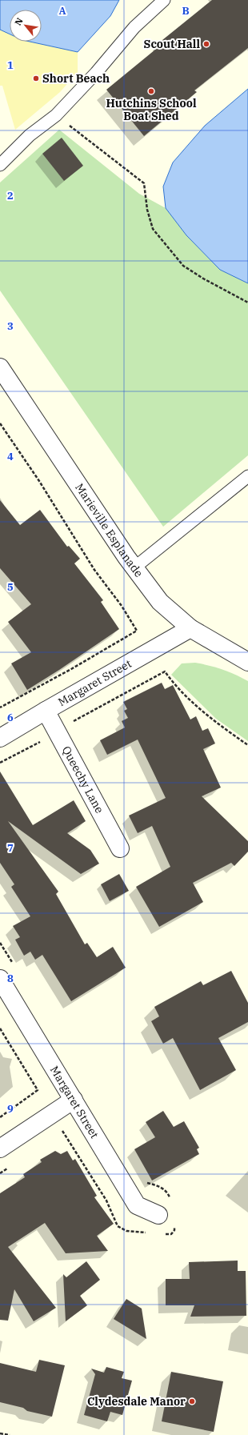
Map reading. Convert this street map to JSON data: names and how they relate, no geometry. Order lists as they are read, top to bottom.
{
  "streets": {
    "street": ["Marieville Esplanade", "Margaret Street", "Queechy Lane"]
  },
  "crossings": [
    ["Marieville Esplanade", "Margaret Street"],
    ["Margaret Street", "Queechy Lane"]
  ],
  "places": [
    "Scout Hall",
    "Short Beach",
    "Hutchins School Boat Shed",
    "Clydesdale Manor"
  ],
  "north": "top left",
  "grid": {
    "columns": ["A", "B"],
    "rows": [
      "1",
      "2",
      "3",
      "4",
      "5",
      "6",
      "7",
      "8",
      "9"
    ]
  }
}
